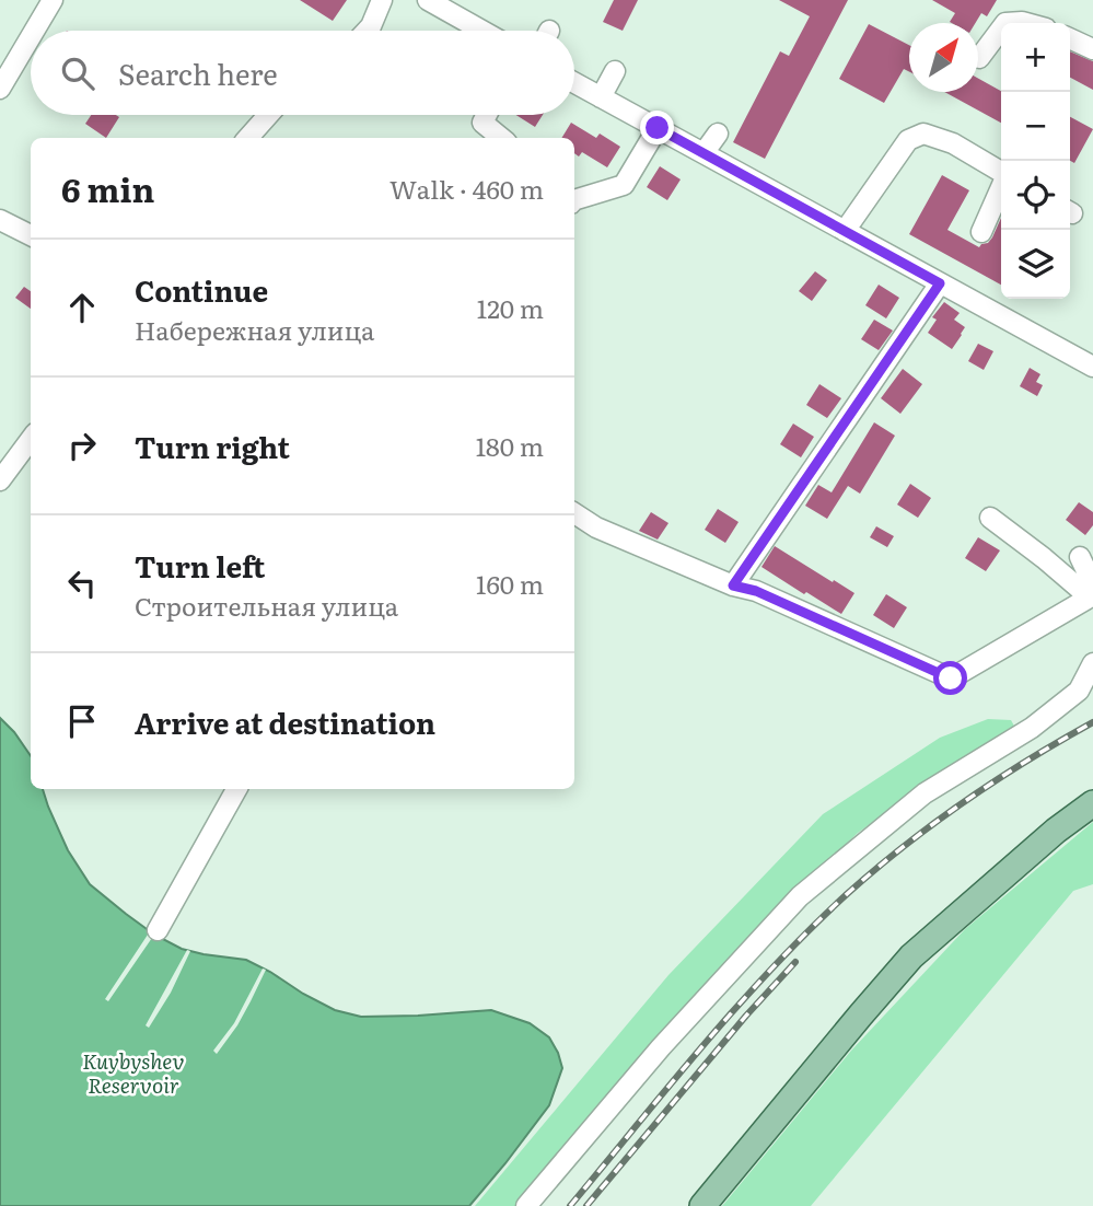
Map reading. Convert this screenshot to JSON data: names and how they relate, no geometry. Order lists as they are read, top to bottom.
{
  "water": ["Kuybyshev Reservoir"],
  "north": "top right",
  "page": {
    "map_buttons": ["+", "−"],
    "search": "Search here",
    "heading": ["6 min", "Walk · 460 m"],
    "list": [
      ["Continue", "Набережная улица", "120 m"],
      ["Turn right", "180 m"],
      ["Turn left", "Строительная улица", "160 m"],
      "Arrive at destination"
    ]
  }
}
